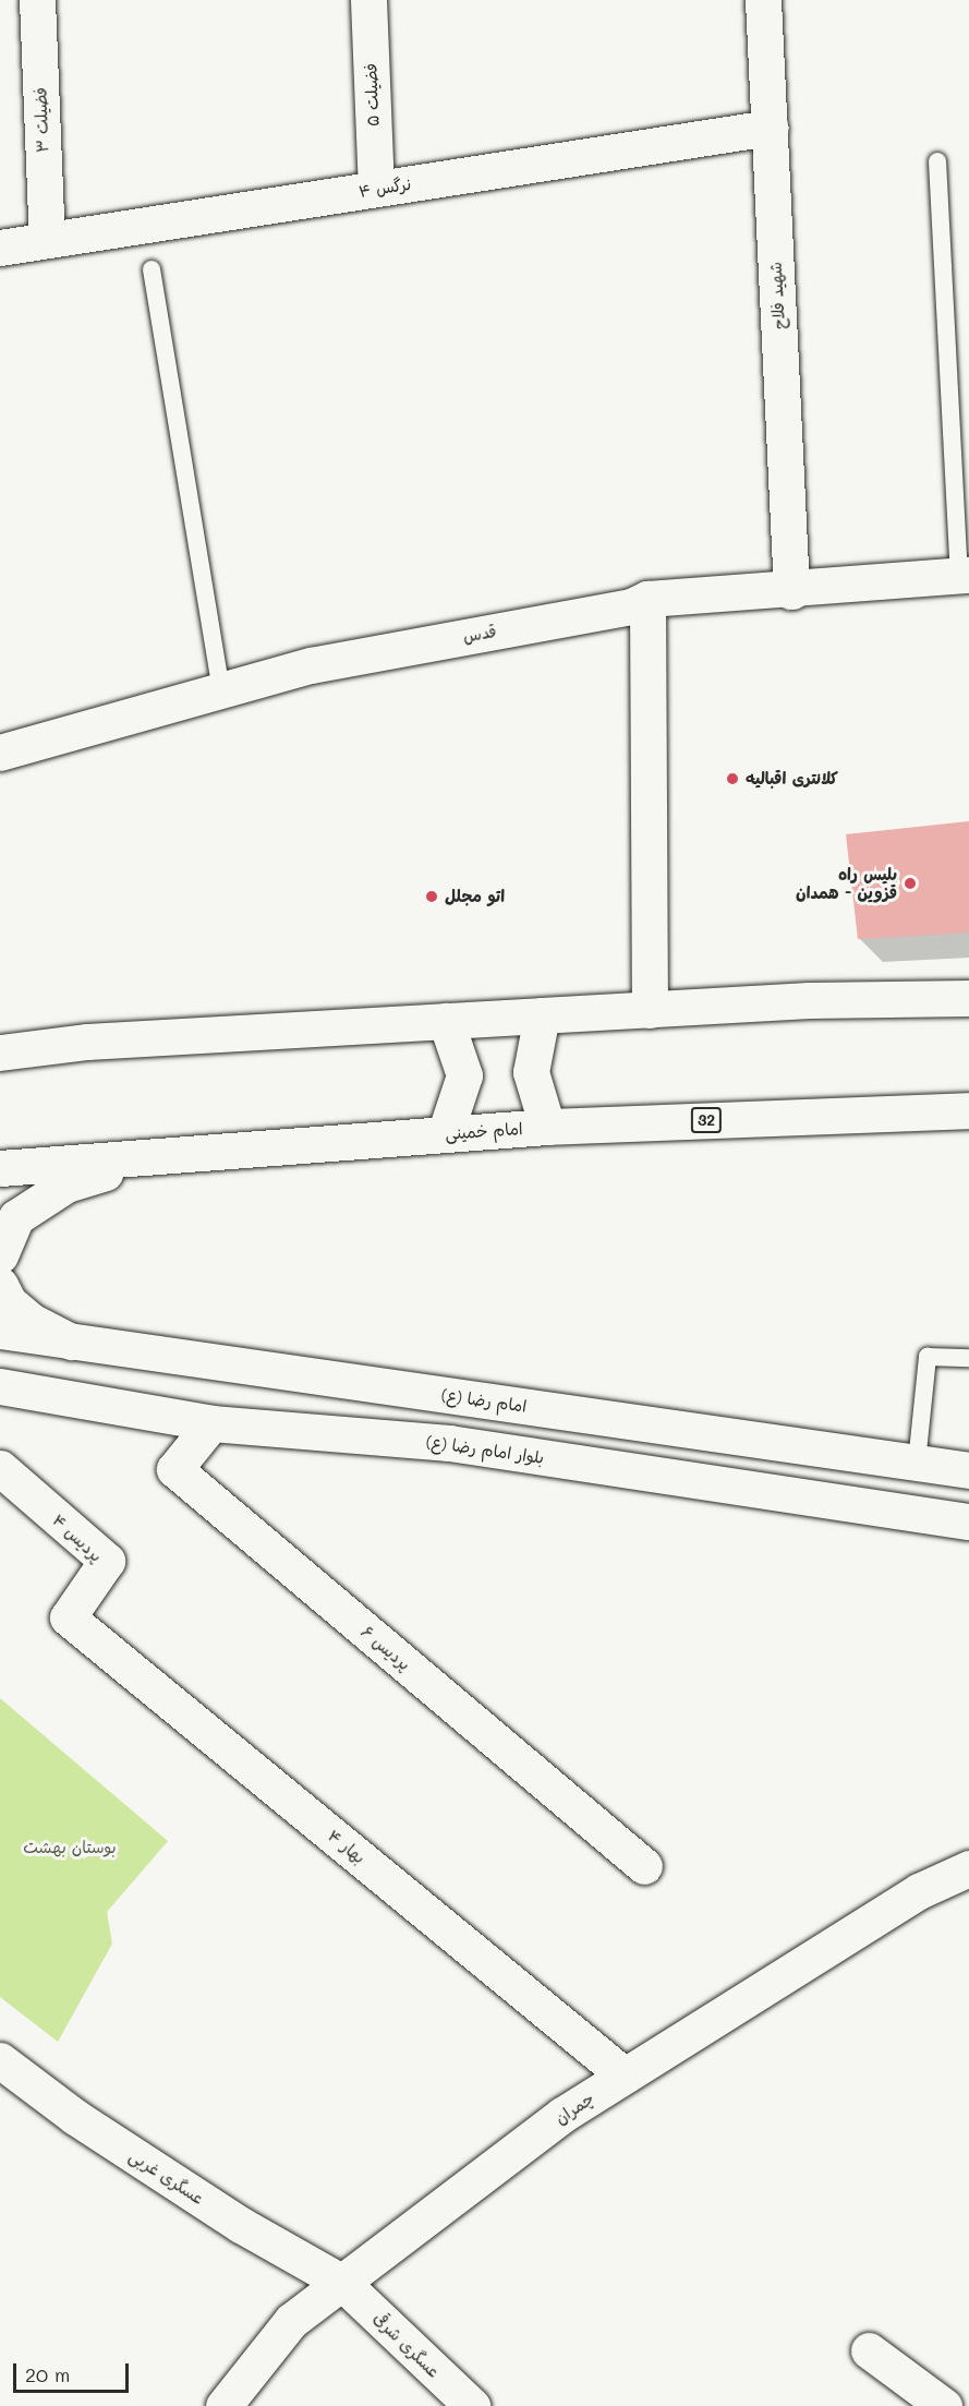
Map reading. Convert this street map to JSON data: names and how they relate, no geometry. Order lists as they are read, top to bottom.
{
  "streets": {
    "main road": [
      "فضیلت ۵",
      "فضیلت ۳",
      "نرگس ۴",
      "شهید فلاح",
      "قدس",
      "32",
      "امام خمینی",
      "امام رضا (ع)",
      "بلوار امام رضا (ع)",
      "پردیس ۴",
      "پردیس ۶",
      "بهار ۴",
      "چمران",
      "عسگری غربی",
      "عسگری شرقی"
    ]
  },
  "crossings": [
    ["فضیلت ۵", "نرگس ۴"],
    ["فضیلت ۳", "نرگس ۴"],
    ["نرگس ۴", "شهید فلاح"],
    ["شهید فلاح", "قدس"],
    ["بلوار امام رضا (ع)", "پردیس ۶"],
    ["پردیس ۴", "بهار ۴"],
    ["بهار ۴", "چمران"],
    ["چمران", "عسگری غربی"],
    ["چمران", "عسگری شرقی"],
    ["عسگری غربی", "عسگری شرقی"]
  ],
  "parks": ["بوستان بهشت"],
  "places": ["کلانتری اقبالیه", "پلیس راه قزوین - همدان", "اتو مجلل"],
  "scale_bar": "20 m"
}
